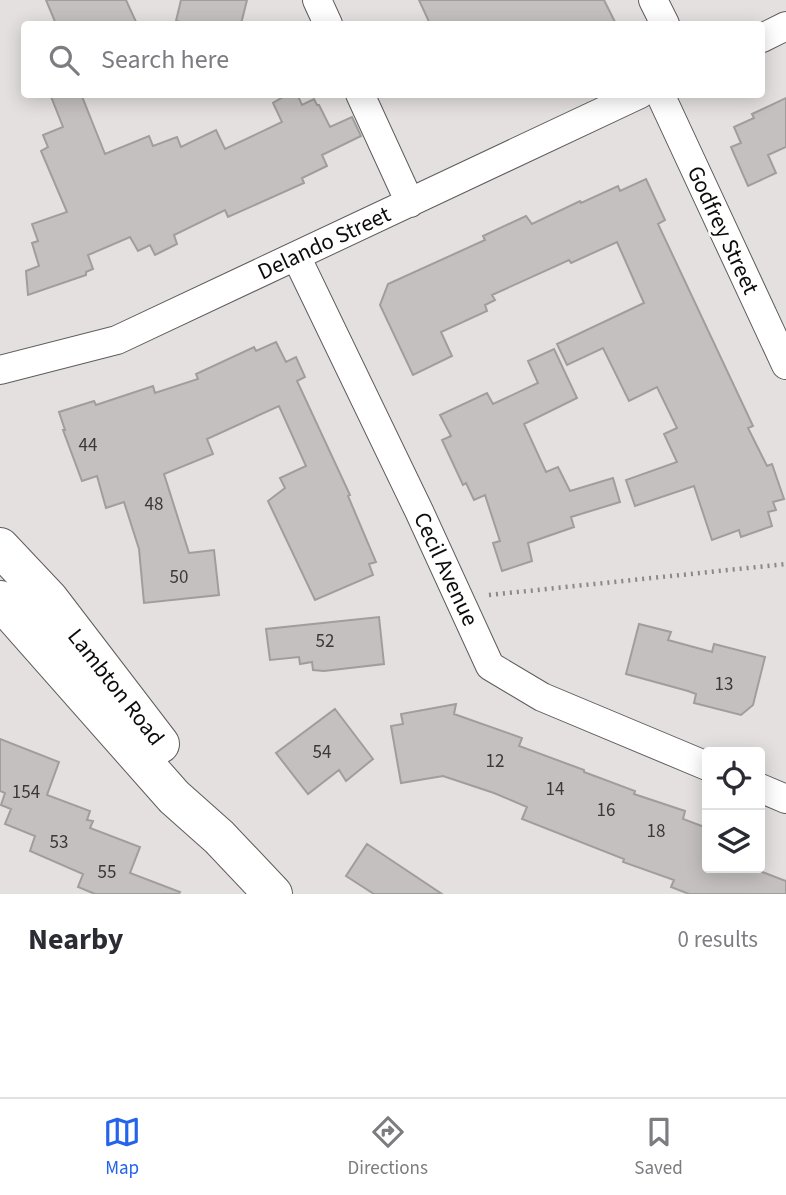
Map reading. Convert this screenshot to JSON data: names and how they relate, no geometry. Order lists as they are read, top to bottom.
{
  "streets": {
    "main road": ["Lambton Road"],
    "street": ["Godfrey Street", "Delando Street", "Cecil Avenue"]
  },
  "crossings": [
    ["Delando Street", "Cecil Avenue"]
  ],
  "house_numbers": [
    "44",
    "48",
    "50",
    "52",
    "13",
    "54",
    "12",
    "14",
    "154",
    "16",
    "18",
    "53",
    "55"
  ],
  "page": {
    "search": "Search here",
    "heading": ["Nearby", "0 results"],
    "nav": ["Map", "Directions", "Saved"]
  }
}
